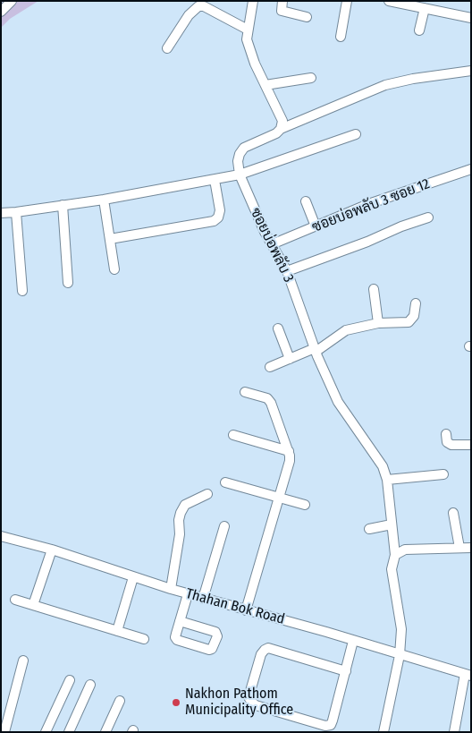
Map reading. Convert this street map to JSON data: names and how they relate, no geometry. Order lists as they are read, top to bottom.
{
  "streets": {
    "street": ["ซอยบ่อพลับ 3 ซอย 12", "ซอยบ่อพลับ 3", "Thahan Bok Road"]
  },
  "crossings": [
    ["ซอยบ่อพลับ 3 ซอย 12", "ซอยบ่อพลับ 3"],
    ["ซอยบ่อพลับ 3", "Thahan Bok Road"]
  ],
  "places": ["Nakhon Pathom Municipality Office"]
}
